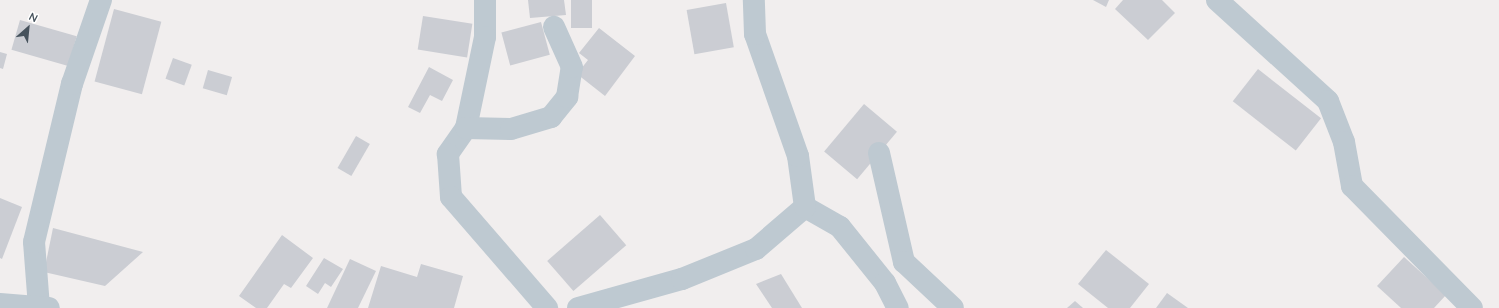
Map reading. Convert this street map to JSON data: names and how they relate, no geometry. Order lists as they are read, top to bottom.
{
  "north": "top right"
}
